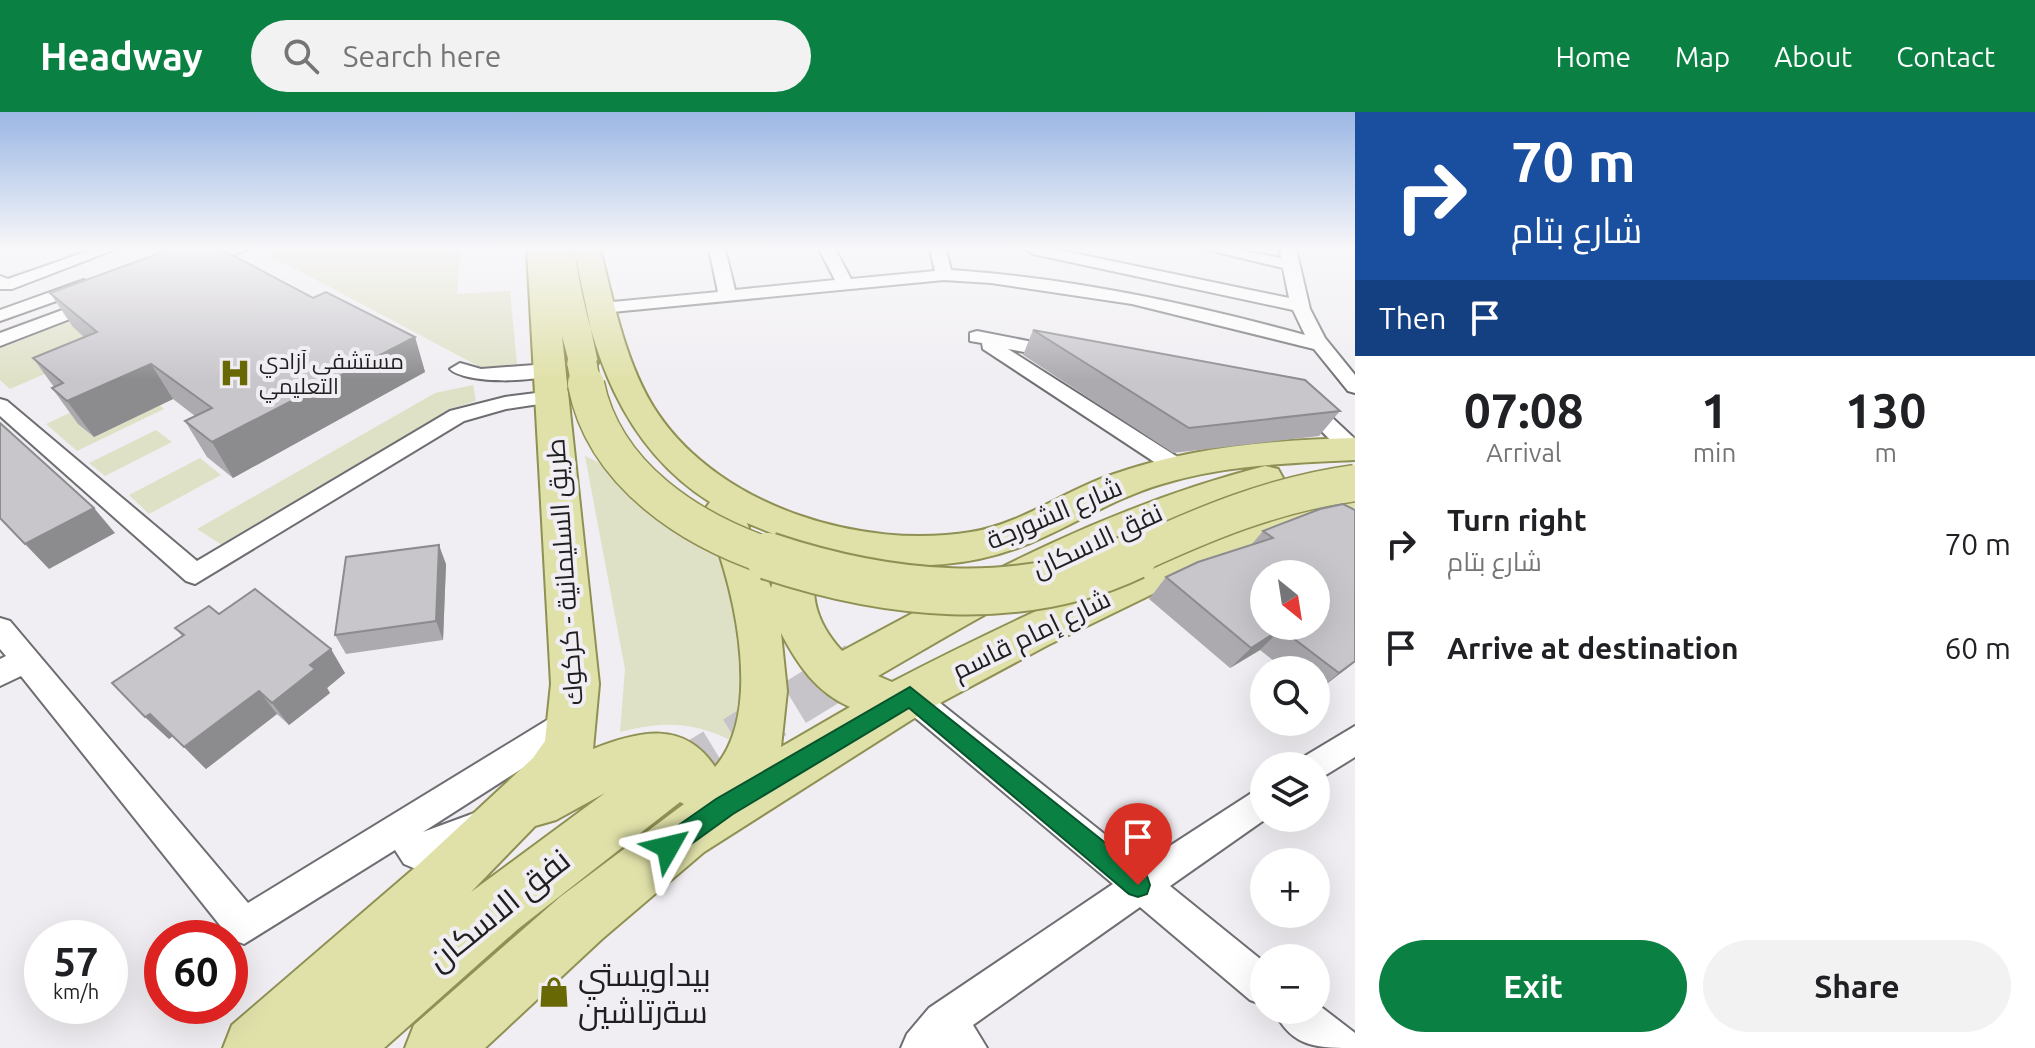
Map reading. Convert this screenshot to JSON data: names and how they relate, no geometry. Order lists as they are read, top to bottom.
{
  "streets": {
    "main road": [
      "شارع الشورجة",
      "نفق الاسكان",
      "طريق السليمانية - كركوك",
      "شارع إمام قاسم"
    ]
  },
  "crossings": [
    ["شارع الشورجة", "نفق الاسكان"],
    ["نفق الاسكان", "شارع إمام قاسم"]
  ],
  "places": {
    "hospital": ["مستشفى آزادي التعليمي"],
    "shop": ["بيداويستي سةرتاشين"]
  },
  "north": "bottom right",
  "page": {
    "header": "Headway",
    "search": "Search here",
    "nav": [
      "Home",
      "Map",
      "About",
      "Contact"
    ],
    "turn": ["70 m", "شارع بتام"],
    "then": "Then",
    "eta": [
      "07:08",
      "Arrival",
      "1",
      "min",
      "130",
      "m"
    ],
    "list": [
      {
        "name": "Turn right",
        "note": "شارع بتام",
        "value": "70 m"
      },
      {
        "name": "Arrive at destination",
        "value": "60 m"
      }
    ],
    "map_buttons": ["+", "−"],
    "speed": "57 km/h",
    "limit": "60",
    "buttons": ["Exit", "Share"]
  }
}
